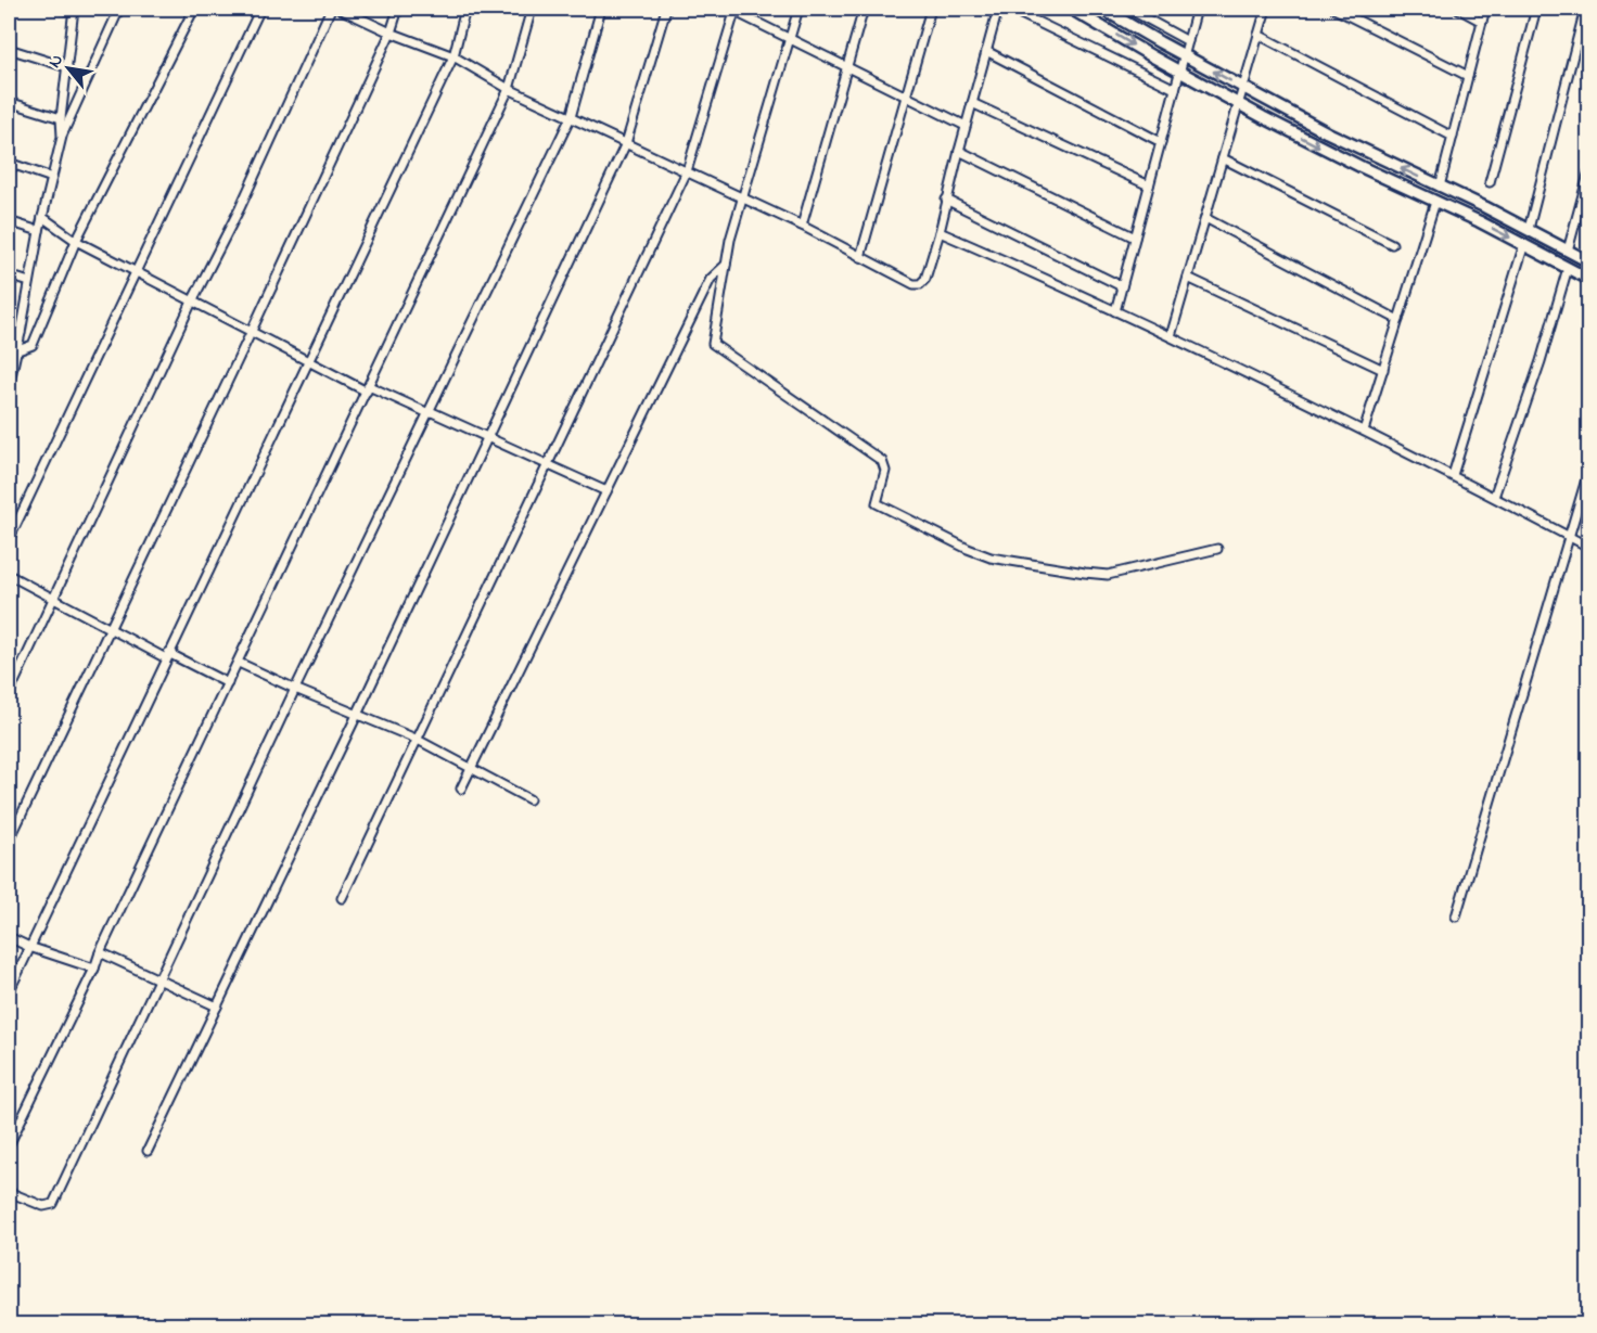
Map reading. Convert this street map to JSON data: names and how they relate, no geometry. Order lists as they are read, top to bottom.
{
  "north": "top left"
}
